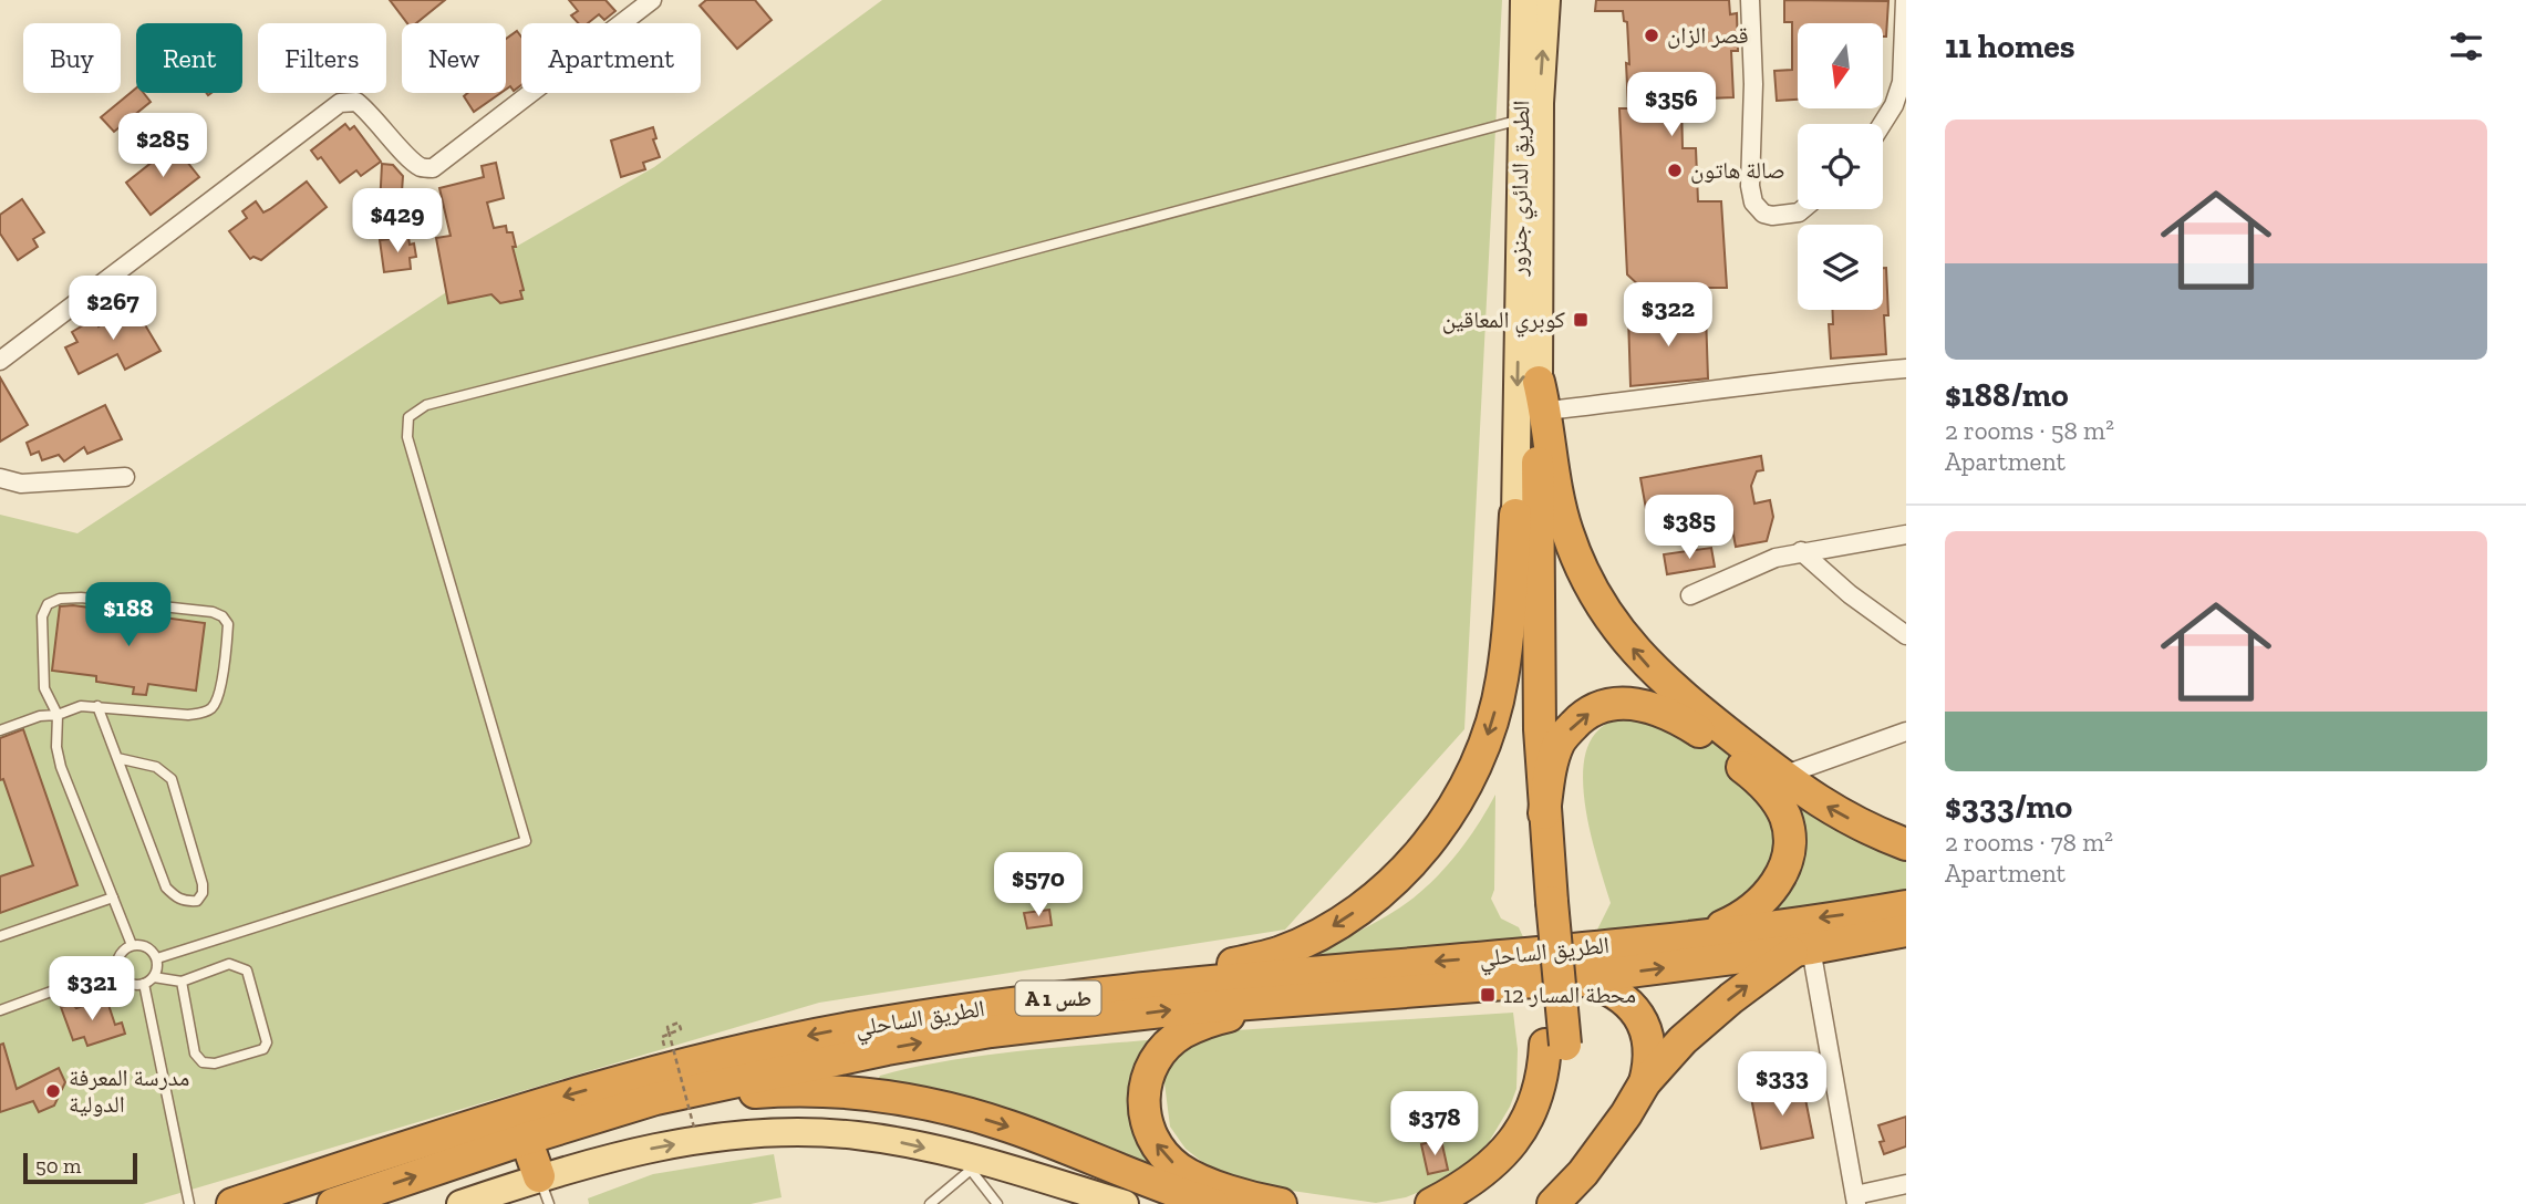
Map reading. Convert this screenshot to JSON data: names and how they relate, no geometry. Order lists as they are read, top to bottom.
{
  "streets": {
    "highway": ["الطريق الساحلي", "A 1 طس"],
    "main road": ["الطريق الدائري جنزور"]
  },
  "places": {
    "other": ["قصر الزان", "صالة هاتون", "مدرسة المعرفة الدولية"],
    "transit": ["كوبري المعاقين", "محطة المسار 12"]
  },
  "scale_bar": "50 m",
  "north": "bottom",
  "page": {
    "heading": "11 homes",
    "chip": [
      "Buy",
      "Rent",
      "Filters",
      "New",
      "Apartment"
    ],
    "price": [
      "$356",
      "$285",
      "$429",
      "$267",
      "$322",
      "$385",
      "$188",
      "$570",
      "$321",
      "$333",
      "$378"
    ],
    "list": [
      {
        "name": "$188/mo",
        "note": "2 rooms · 58 m² · Apartment"
      },
      {
        "name": "$333/mo",
        "note": "2 rooms · 78 m² · Apartment"
      }
    ],
    "scale": "50 m"
  }
}
